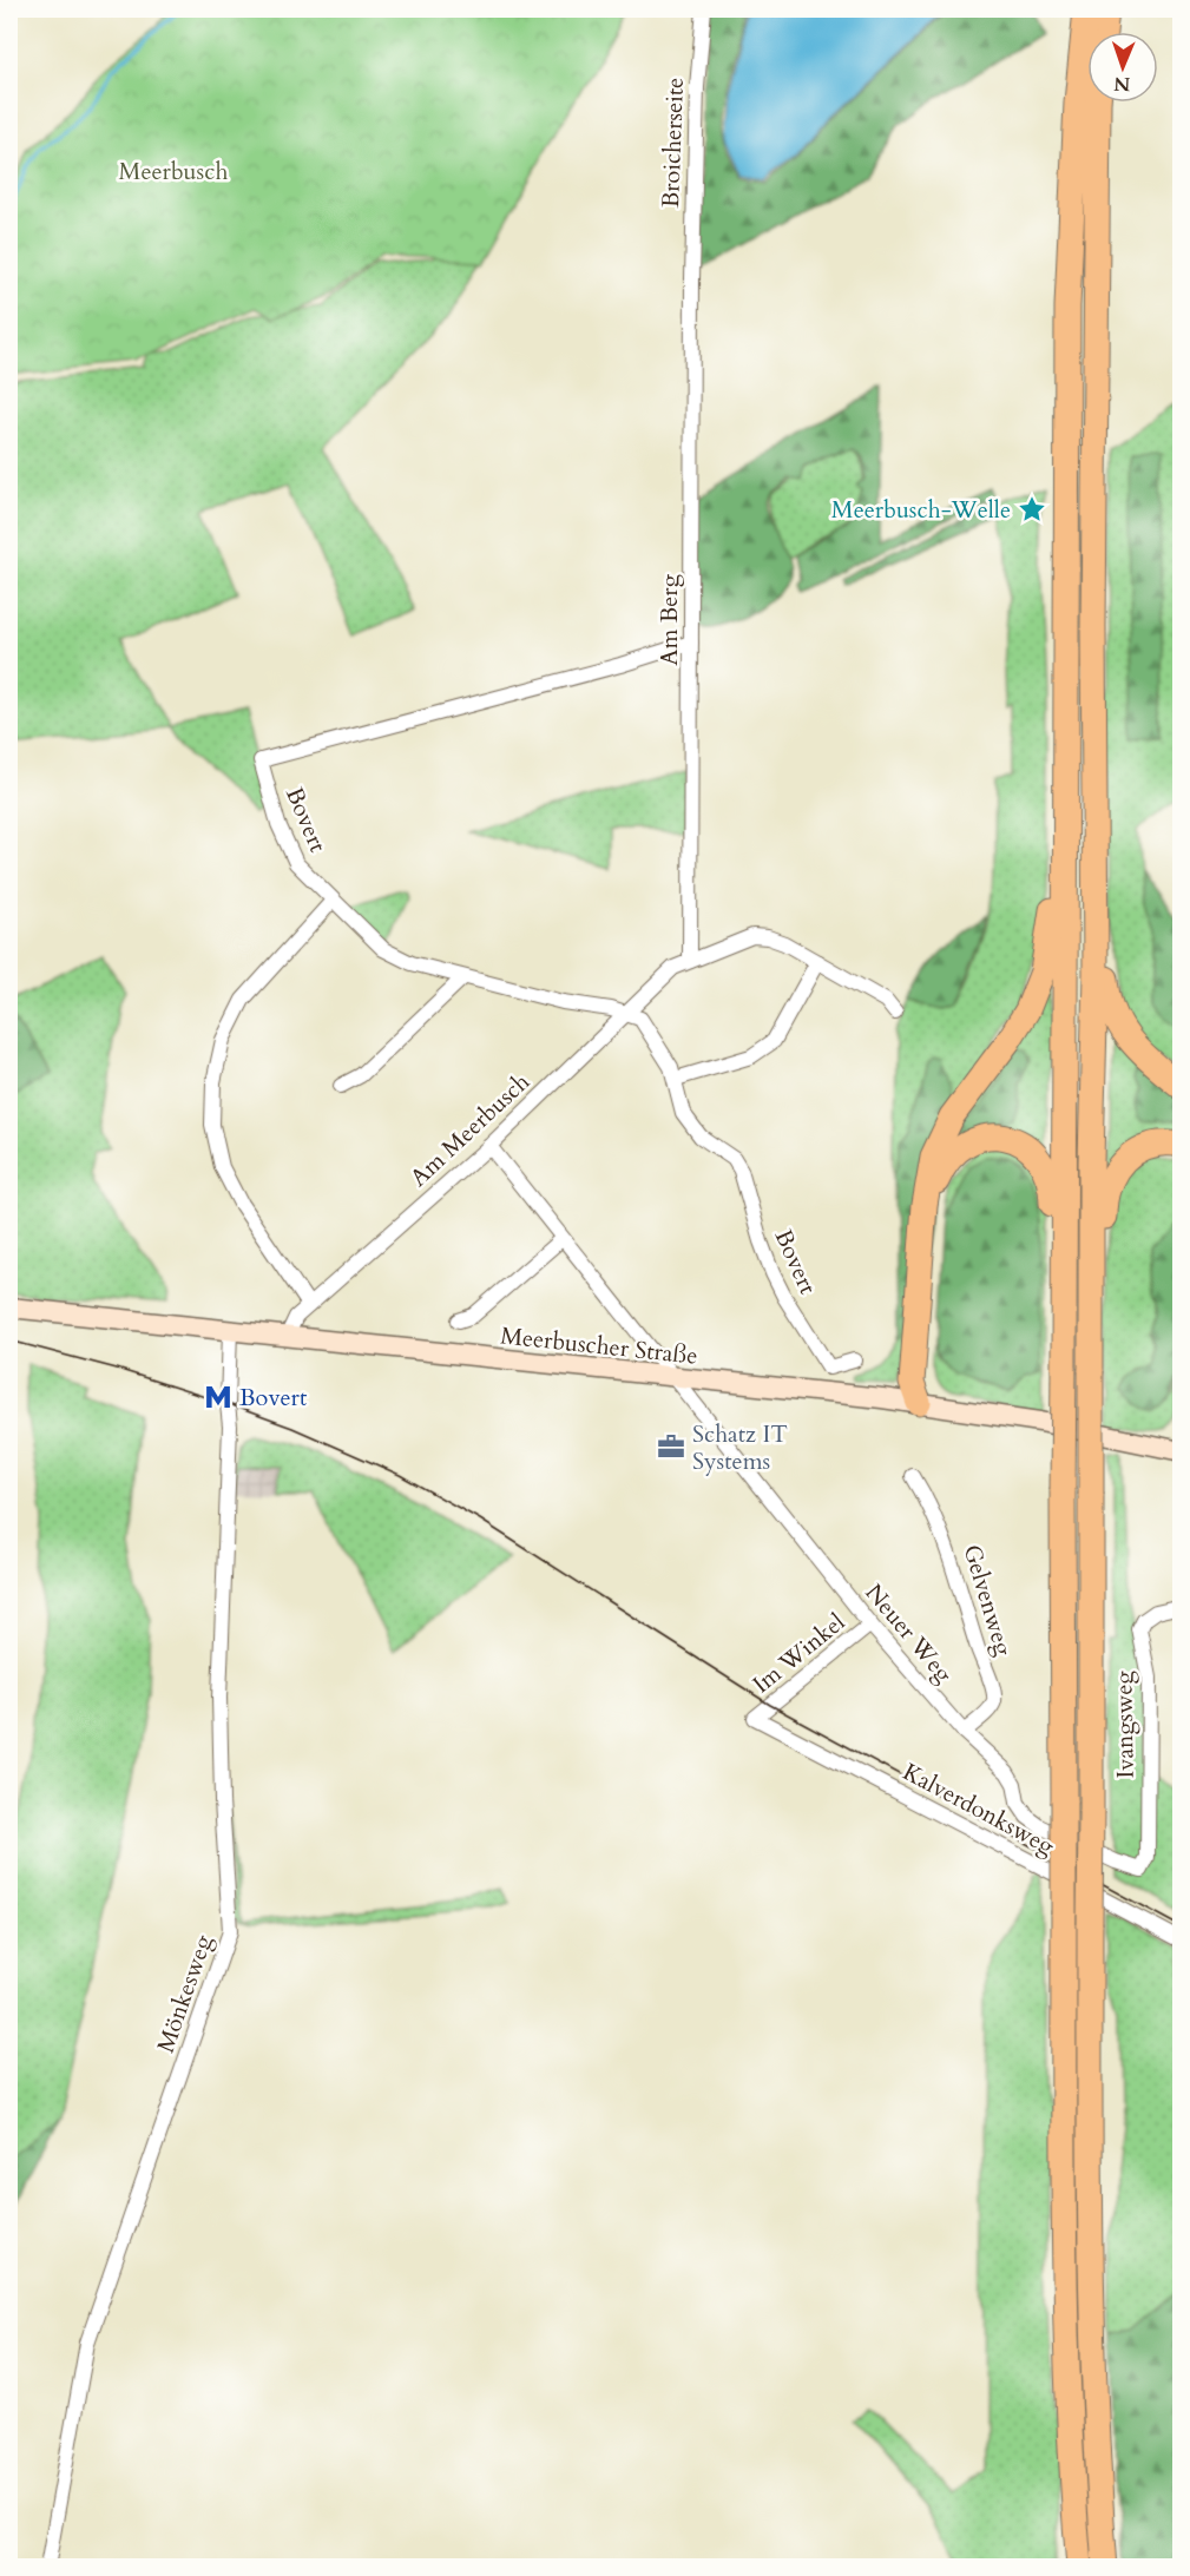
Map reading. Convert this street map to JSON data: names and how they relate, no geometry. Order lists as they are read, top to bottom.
{
  "streets": {
    "main road": ["Meerbuscher Straße"],
    "street": [
      "Broicherseite",
      "Am Berg",
      "Bovert",
      "Am Meerbusch",
      "Gelvenweg",
      "Neuer Weg",
      "Im Winkel",
      "Ivangsweg",
      "Kalverdonksweg",
      "Mönkesweg"
    ]
  },
  "crossings": [
    ["Broicherseite", "Am Berg"],
    ["Am Berg", "Bovert"],
    ["Am Berg", "Am Meerbusch"],
    ["Bovert", "Am Meerbusch"],
    ["Am Meerbusch", "Meerbuscher Straße"],
    ["Am Meerbusch", "Neuer Weg"],
    ["Meerbuscher Straße", "Neuer Weg"],
    ["Meerbuscher Straße", "Mönkesweg"],
    ["Gelvenweg", "Neuer Weg"],
    ["Neuer Weg", "Im Winkel"],
    ["Neuer Weg", "Ivangsweg"],
    ["Im Winkel", "Kalverdonksweg"]
  ],
  "parks": ["Meerbusch"],
  "places": {
    "place": ["Meerbusch-Welle"],
    "metro station": ["Bovert"],
    "office": ["Schatz IT Systems"]
  },
  "north": "bottom"
}
